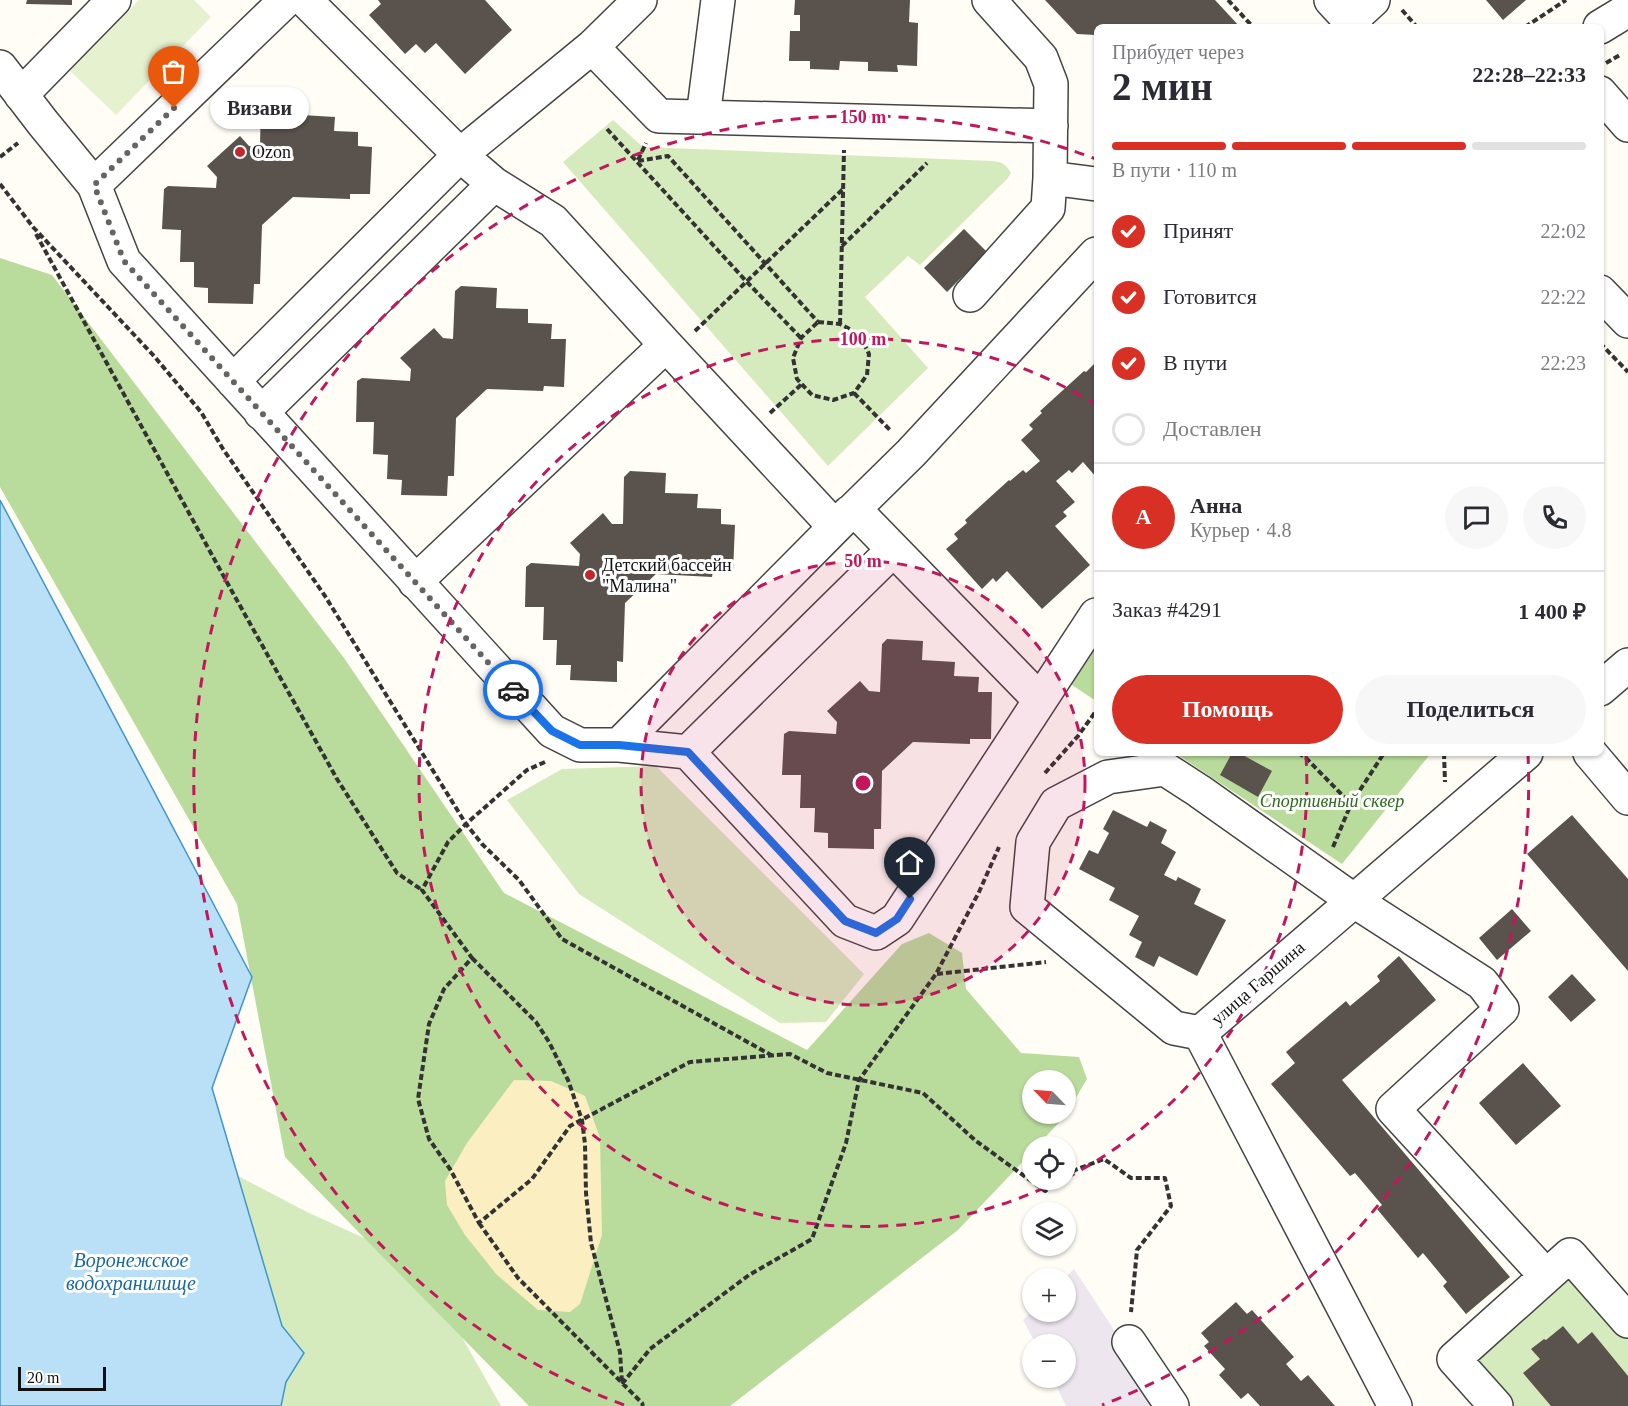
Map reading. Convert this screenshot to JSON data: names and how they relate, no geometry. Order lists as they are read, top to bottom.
{
  "streets": {
    "street": ["улица Гаршина"]
  },
  "water": ["Воронежское водохранилище"],
  "parks": ["Спортивный сквер"],
  "places": ["Визави", "Ozon", "Детский бассейн \"Малина\""],
  "scale_bar": "20 m",
  "north": "top left",
  "page": {
    "heading": ["2 мин", "Прибудет через", "22:28–22:33"],
    "panel": [
      "Анна",
      "Курьер · 4.8",
      "Заказ #4291",
      "1 400 ₽"
    ],
    "bubble": "Визави",
    "bar": "В пути · 110 m",
    "list": [
      ["Принят", "22:02"],
      ["Готовится", "22:22"],
      ["В пути", "22:23"],
      "Доставлен"
    ],
    "round": "А",
    "buttons": ["Помощь", "Поделиться"],
    "map_buttons": ["+", "−"],
    "scale": "20 m"
  },
  "rings": ["150 m", "100 m", "50 m"]
}
